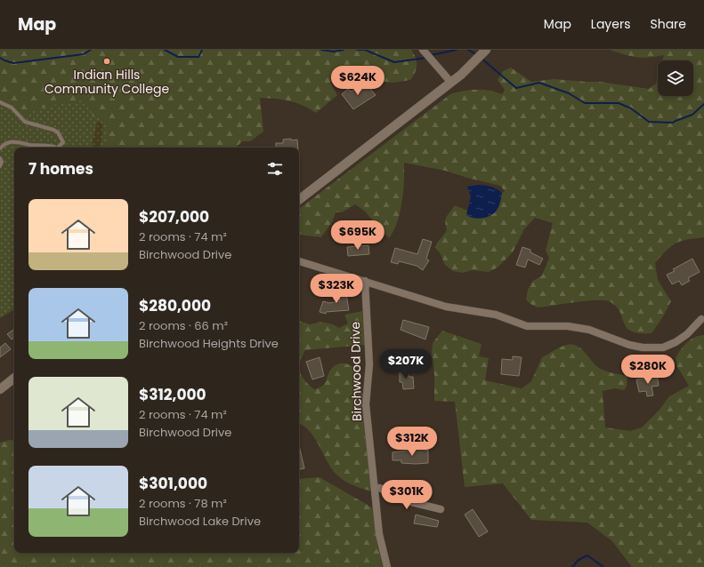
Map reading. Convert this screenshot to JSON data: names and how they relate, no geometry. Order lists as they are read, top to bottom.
{
  "streets": {
    "street": ["Birchwood Drive"]
  },
  "places": ["Indian Hills Community College"],
  "page": {
    "header": "Map",
    "nav": ["Map", "Layers", "Share"],
    "price": [
      "$624K",
      "$695K",
      "$323K",
      "$207K",
      "$280K",
      "$312K",
      "$301K"
    ],
    "heading": "7 homes",
    "list": [
      {
        "name": "$207,000",
        "note": "2 rooms · 74 m² · Birchwood Drive"
      },
      {
        "name": "$280,000",
        "note": "2 rooms · 66 m² · Birchwood Heights Drive"
      },
      {
        "name": "$312,000",
        "note": "2 rooms · 74 m² · Birchwood Drive"
      },
      {
        "name": "$301,000",
        "note": "2 rooms · 78 m² · Birchwood Lake Drive"
      }
    ]
  }
}
